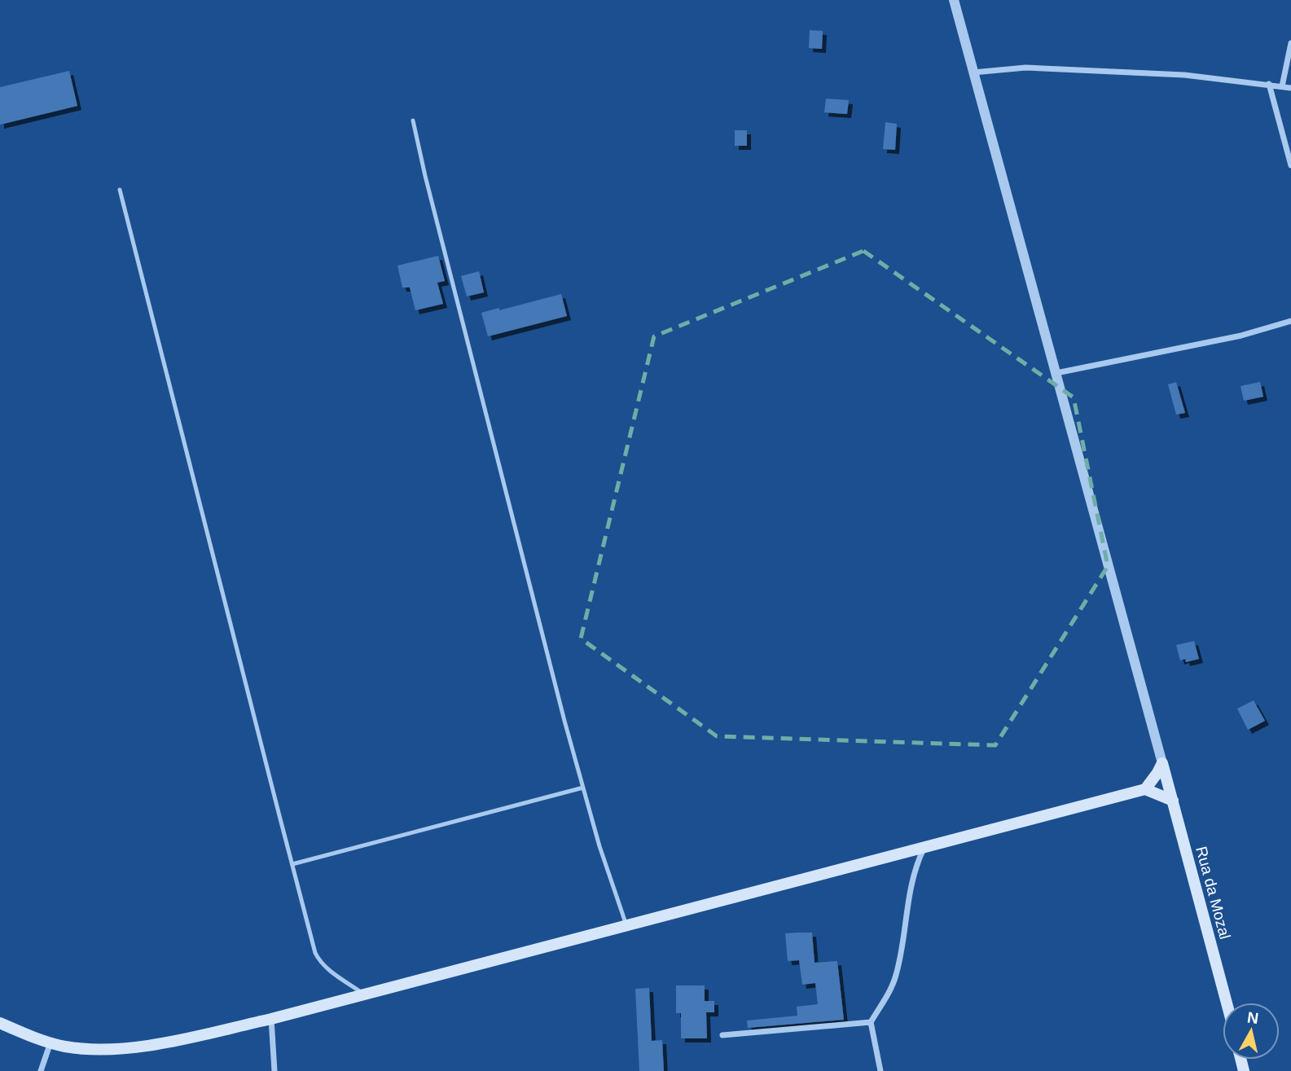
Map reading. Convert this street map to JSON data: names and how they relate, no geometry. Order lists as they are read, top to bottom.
{
  "streets": {
    "main road": ["Rua da Mozal"]
  },
  "north": "top"
}
